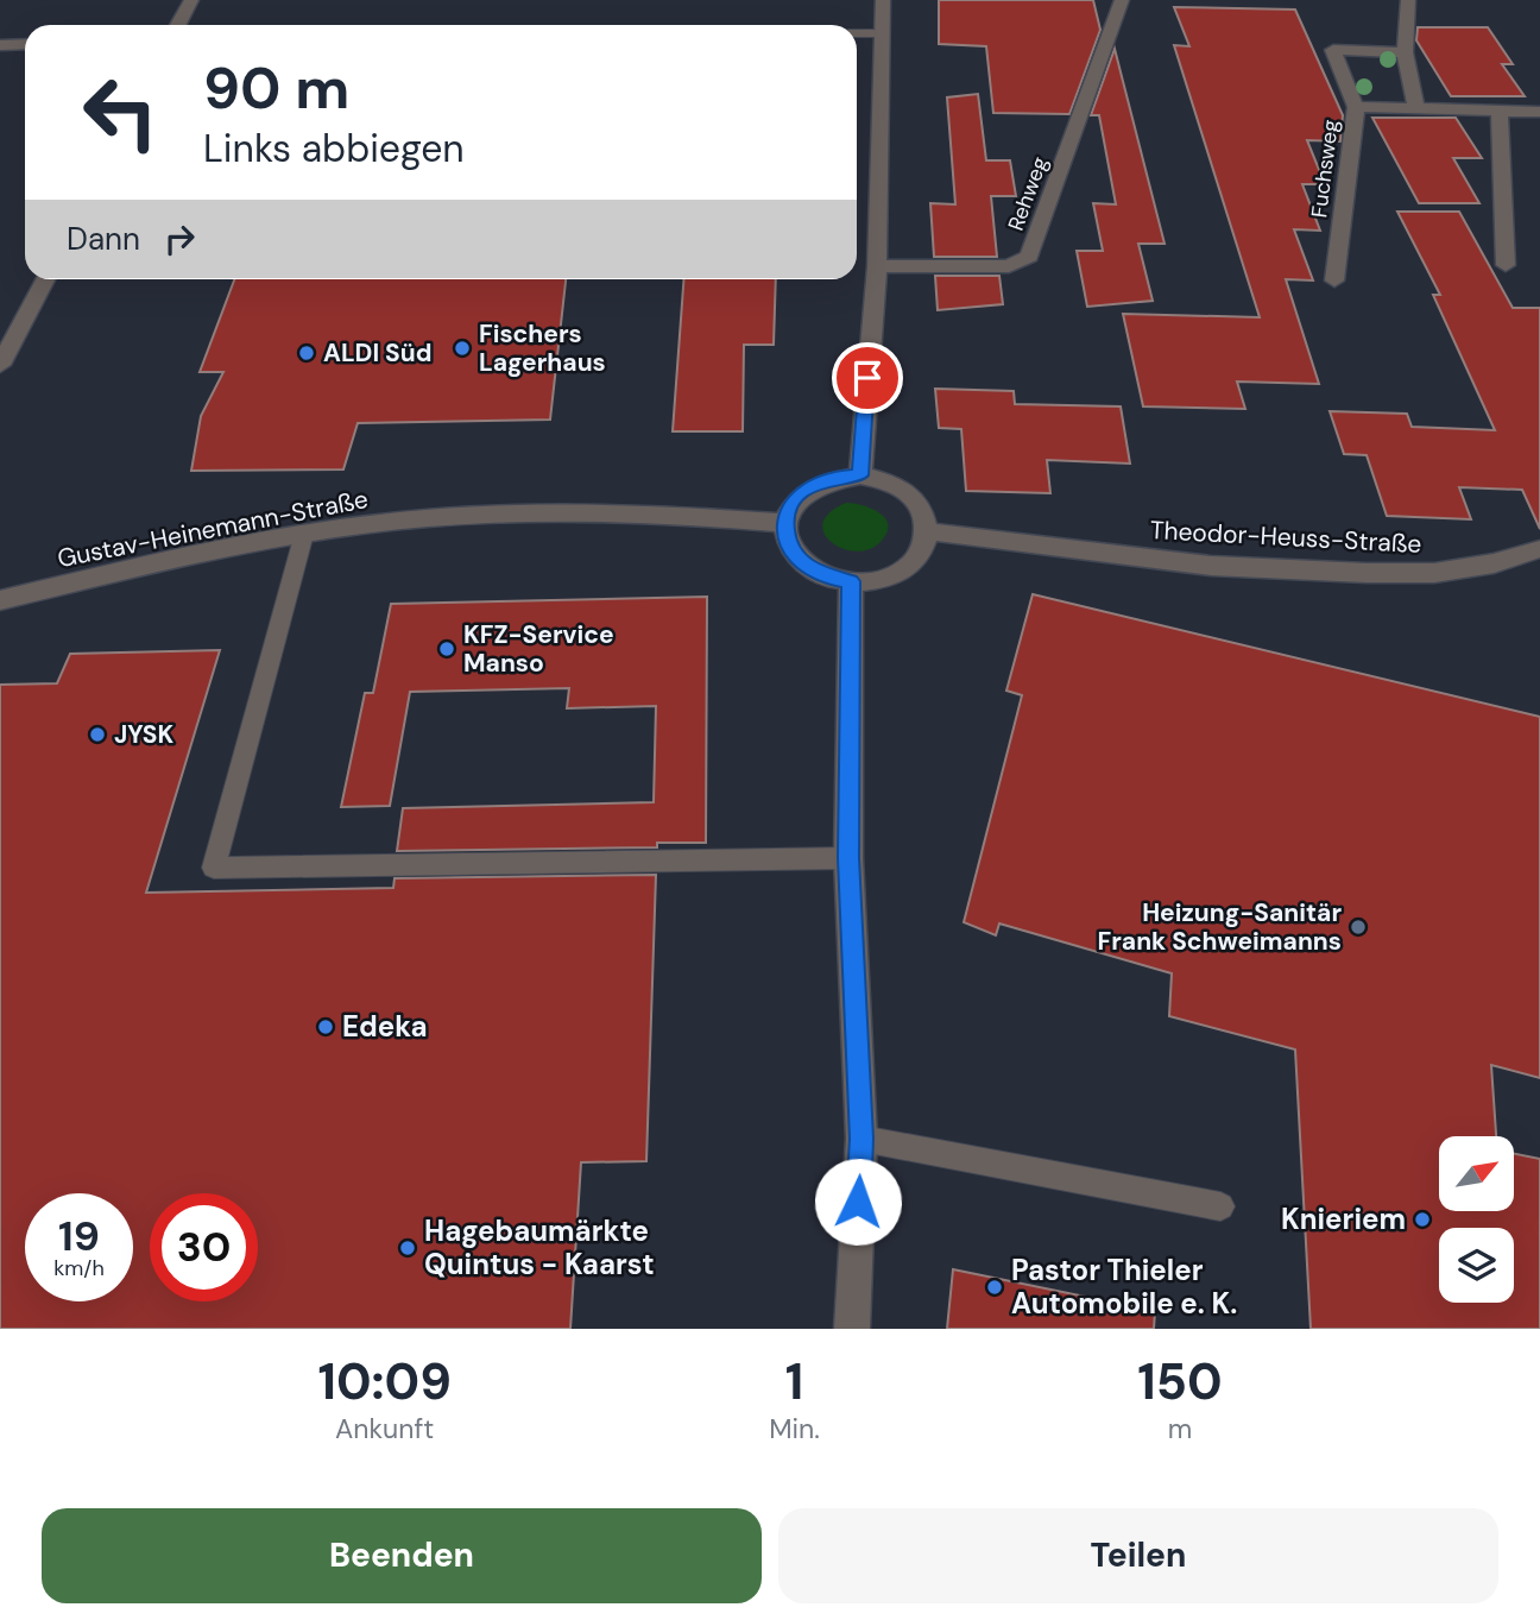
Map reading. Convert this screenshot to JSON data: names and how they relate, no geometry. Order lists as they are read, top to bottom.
{
  "streets": {
    "street": [
      "Fuchsweg",
      "Rehweg",
      "Gustav-Heinemann-Straße",
      "Theodor-Heuss-Straße"
    ]
  },
  "crossings": [
    ["Gustav-Heinemann-Straße", "Theodor-Heuss-Straße"]
  ],
  "places": [
    "Fischers Lagerhaus",
    "ALDI Süd",
    "KFZ-Service Manso",
    "JYSK",
    "Heizung-Sanitär Frank Schweimanns",
    "Edeka",
    "Knieriem",
    "Hagebaumärkte Quintus - Kaarst",
    "Pastor Thieler Automobile e. K."
  ],
  "north": "top right",
  "page": {
    "turn": ["90 m", "Links abbiegen"],
    "then": "Dann",
    "speed": "19 km/h",
    "limit": "30",
    "eta": [
      "10:09",
      "Ankunft",
      "1",
      "Min.",
      "150",
      "m"
    ],
    "buttons": ["Beenden", "Teilen"]
  }
}
